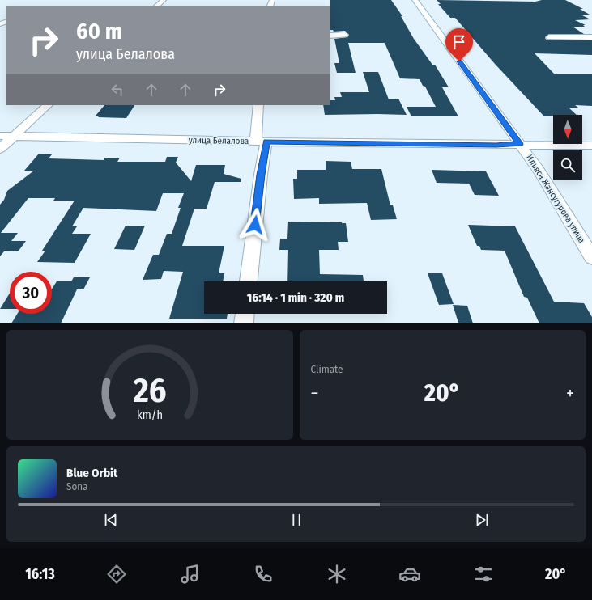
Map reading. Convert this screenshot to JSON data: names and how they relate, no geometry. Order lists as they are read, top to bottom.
{
  "streets": {
    "street": ["улица Белалова", "Ильяса Жансугурова улица"]
  },
  "crossings": [
    ["улица Белалова", "Ильяса Жансугурова улица"]
  ],
  "north": "bottom",
  "page": {
    "turn": ["60 m", "улица Белалова"],
    "limit": "30",
    "trip": "16:14 · 1 min · 320 m",
    "tile": "Climate",
    "heat": ["−", "20°", "+"],
    "song": ["Blue Orbit", "Sona"],
    "tabs": ["16:13", "20°"],
    "gauge": ["26", "km/h"]
  }
}
